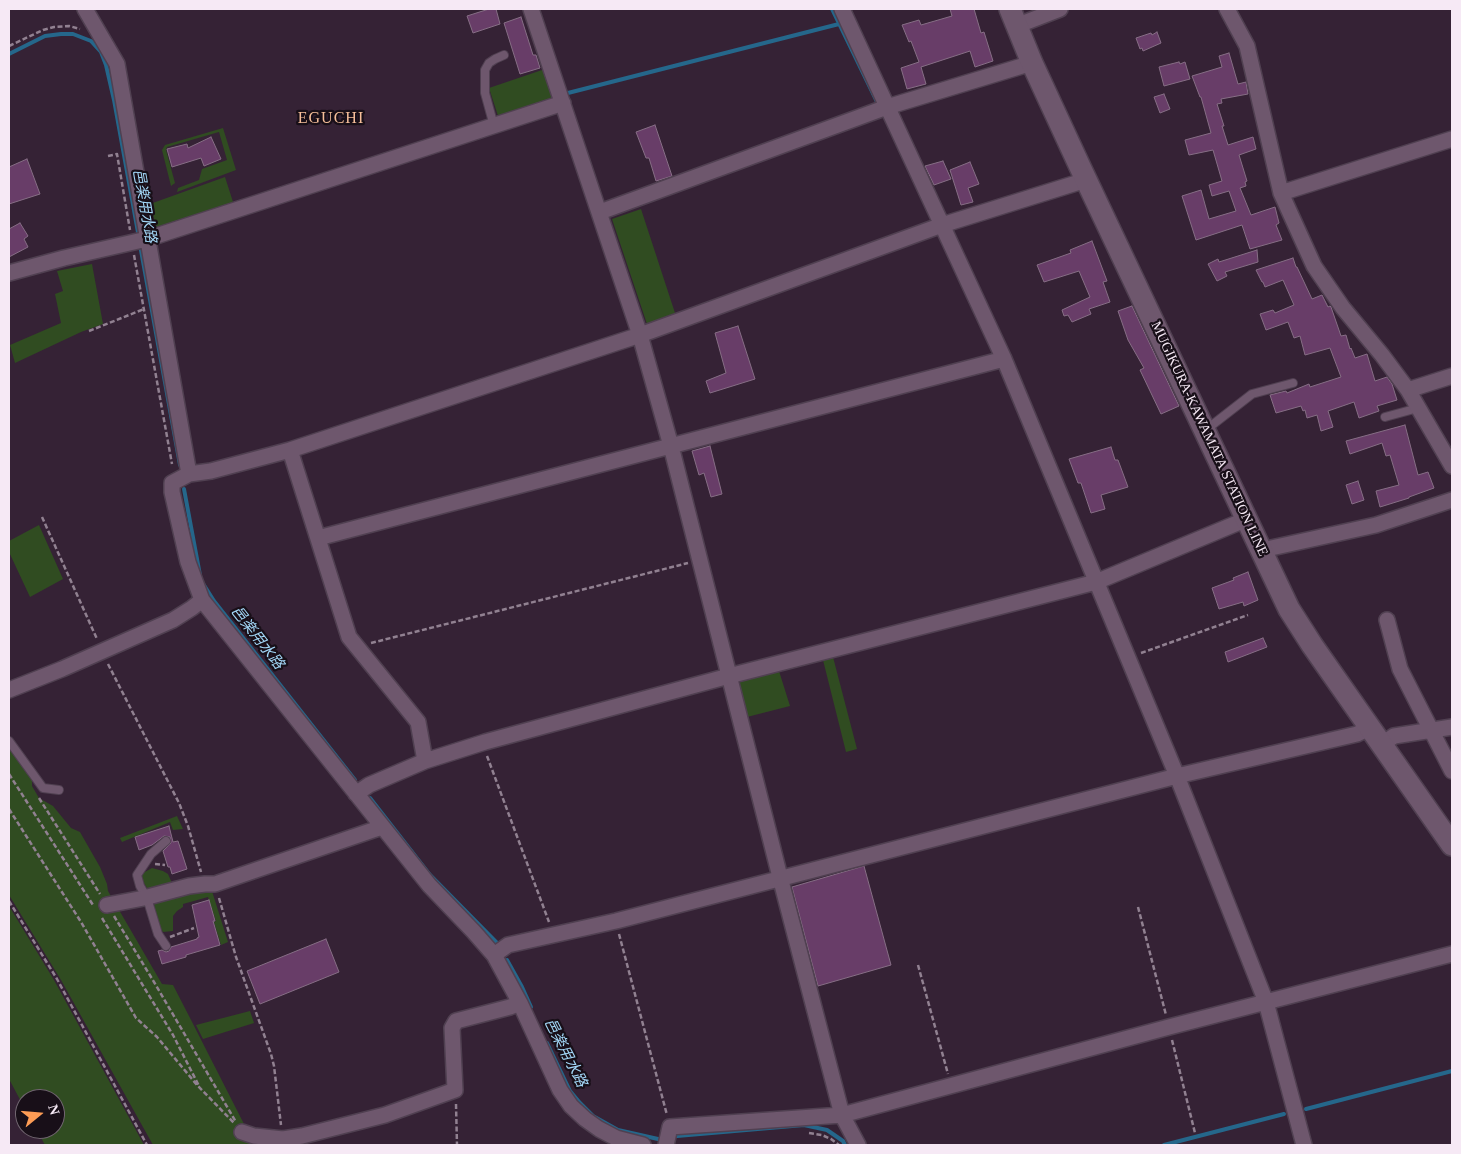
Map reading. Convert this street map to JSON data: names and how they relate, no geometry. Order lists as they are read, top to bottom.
{
  "streets": {
    "main road": ["MUGIKURA-KAWAMATA STATION LINE"]
  },
  "districts": ["EGUCHI"],
  "water": ["邑楽用水路"],
  "north": "right"
}
